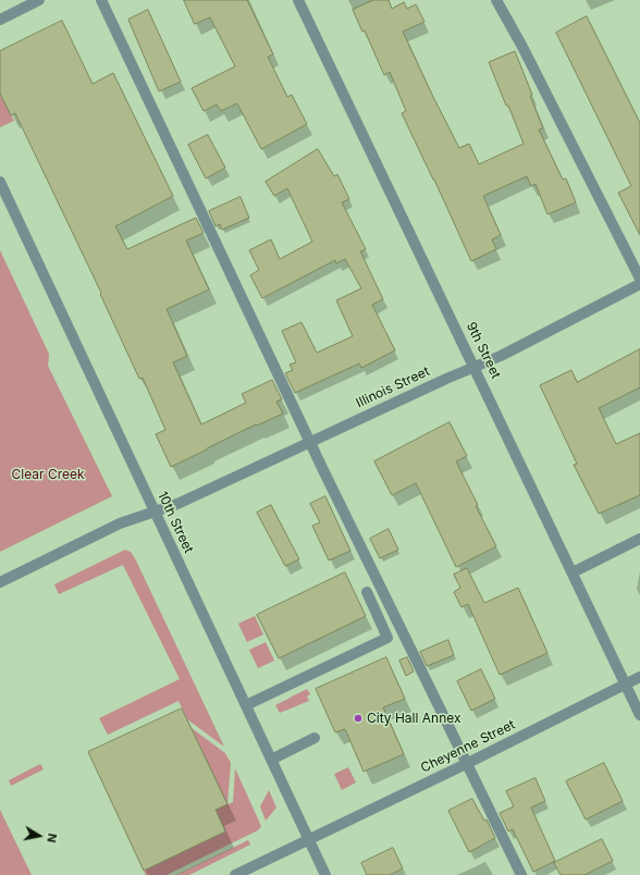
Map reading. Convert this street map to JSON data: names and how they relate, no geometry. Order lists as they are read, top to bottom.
{
  "streets": {
    "street": [
      "9th Street",
      "Illinois Street",
      "10th Street",
      "Cheyenne Street"
    ]
  },
  "crossings": [
    ["9th Street", "Illinois Street"],
    ["9th Street", "Cheyenne Street"],
    ["Illinois Street", "10th Street"],
    ["10th Street", "Cheyenne Street"]
  ],
  "parks": ["Clear Creek"],
  "places": ["City Hall Annex"],
  "north": "right"
}
